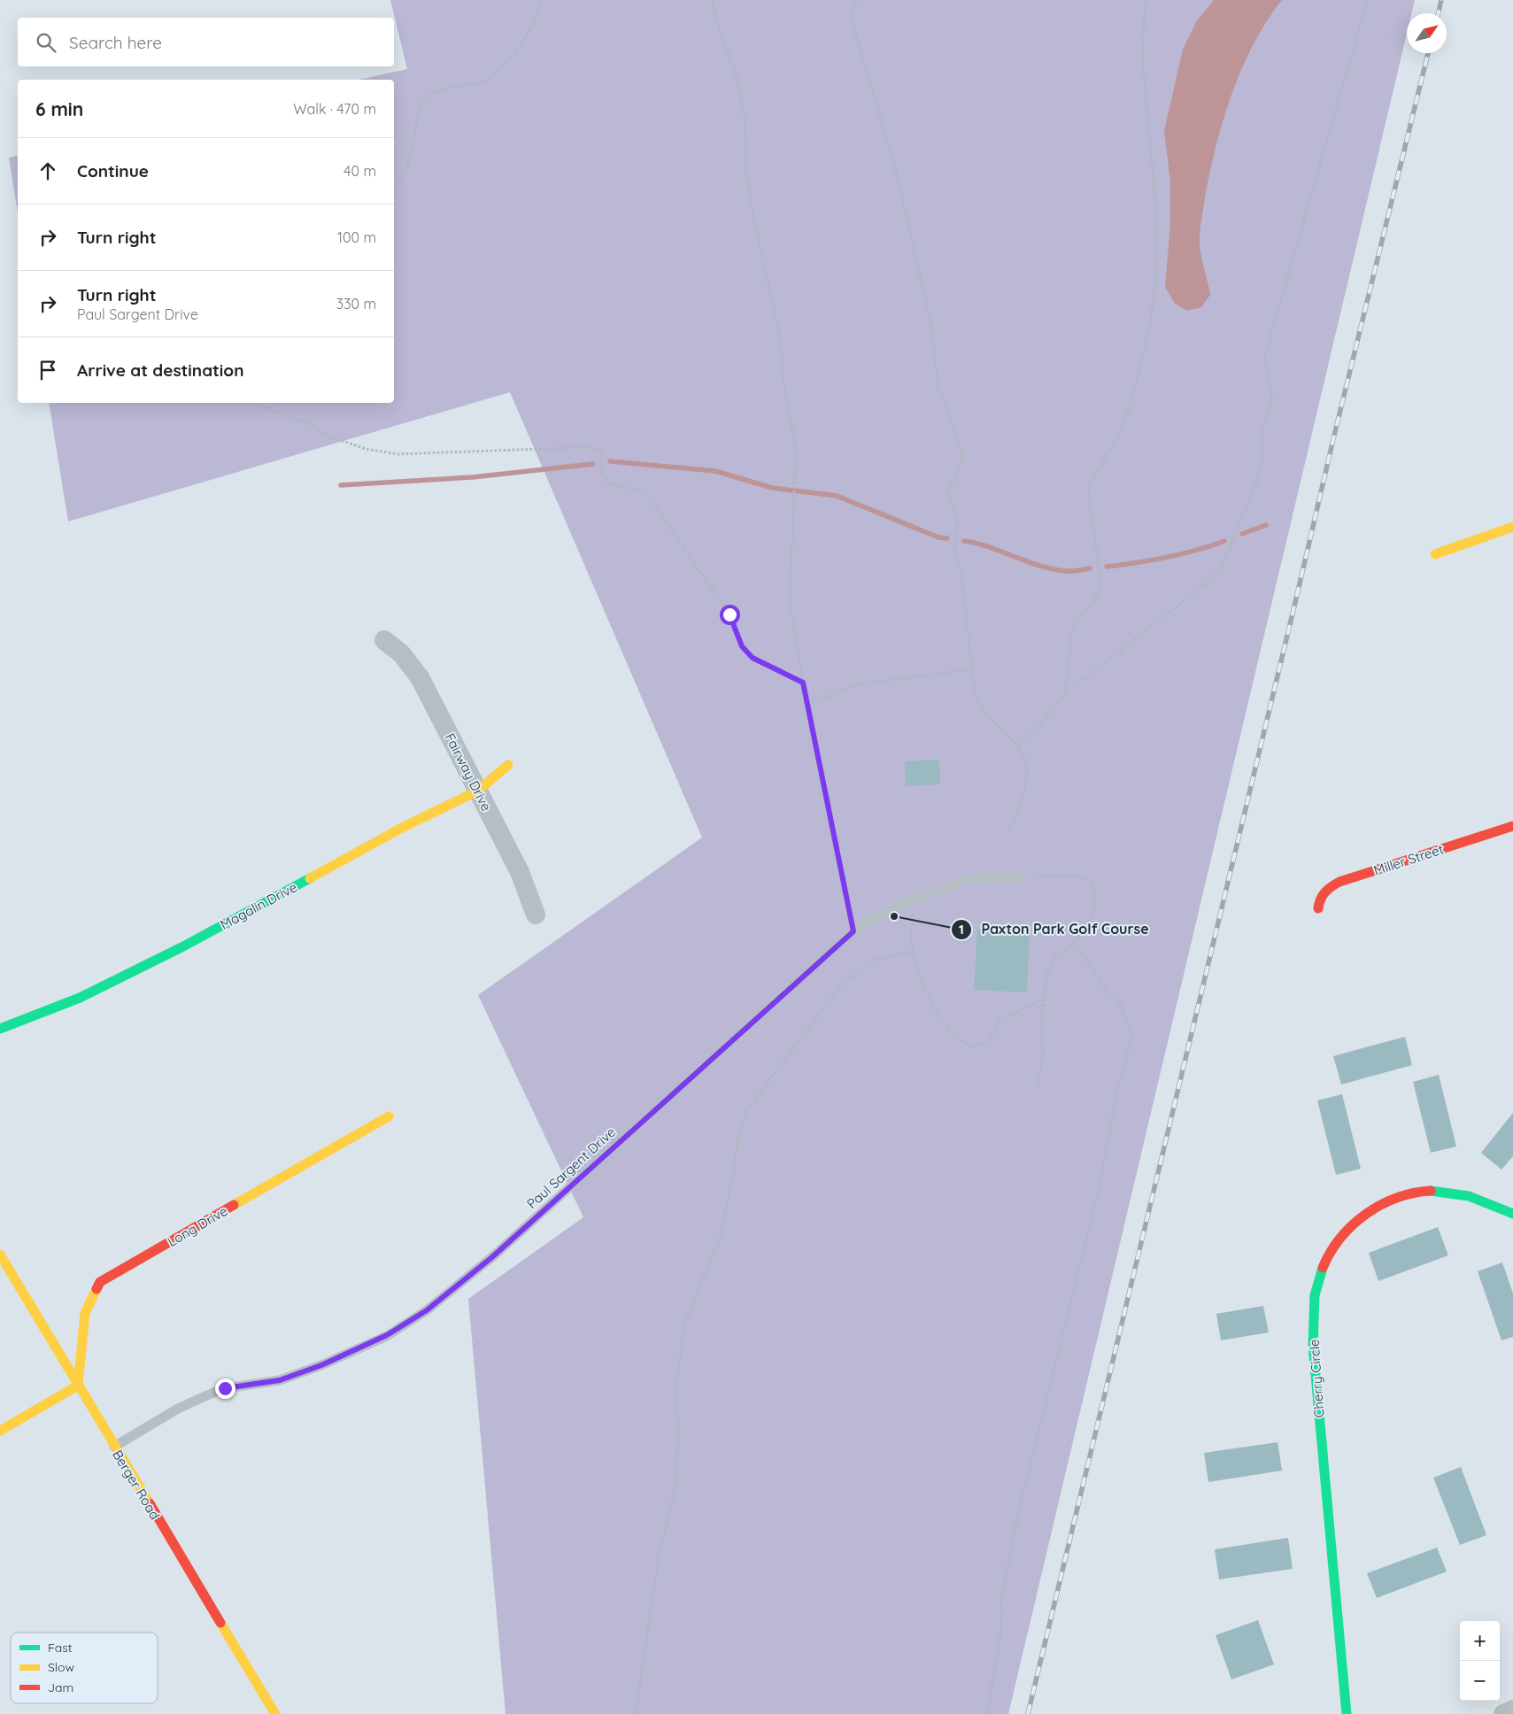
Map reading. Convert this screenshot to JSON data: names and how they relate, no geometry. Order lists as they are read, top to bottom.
{
  "streets": {
    "street": [
      "Fairway Drive",
      "Miller Street",
      "Magalin Drive",
      "Long Drive",
      "Cherry Circle",
      "Berger Road"
    ],
    "lane": ["Paul Sargent Drive"]
  },
  "crossings": [
    ["Fairway Drive", "Magalin Drive"],
    ["Paul Sargent Drive", "Berger Road"],
    ["Long Drive", "Berger Road"]
  ],
  "places": ["Paxton Park Golf Course"],
  "legend": ["Fast", "Slow", "Jam"],
  "north": "top right",
  "page": {
    "search": "Search here",
    "heading": ["6 min", "Walk · 470 m"],
    "list": [
      ["Continue", "40 m"],
      ["Turn right", "100 m"],
      ["Turn right", "Paul Sargent Drive", "330 m"],
      "Arrive at destination"
    ],
    "map_buttons": ["+", "−"]
  }
}
